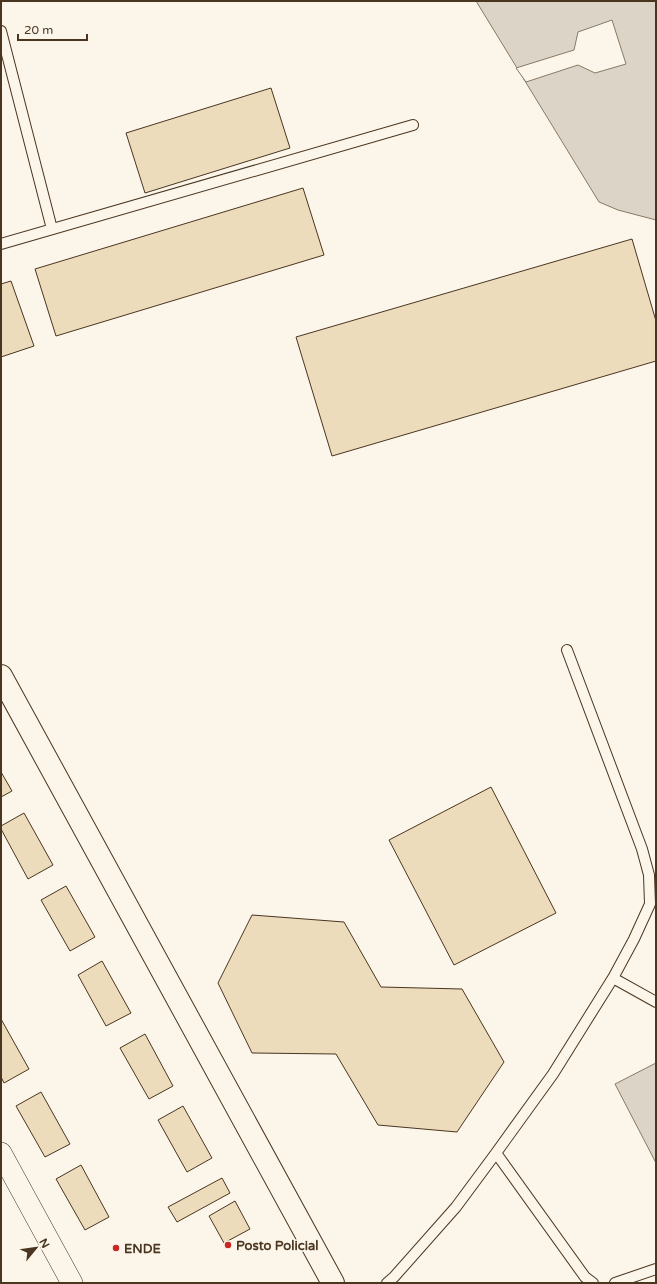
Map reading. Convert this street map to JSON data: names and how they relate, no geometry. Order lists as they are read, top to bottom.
{
  "places": ["Posto Policial", "ENDE"],
  "scale_bar": "20 m",
  "north": "top right"
}
